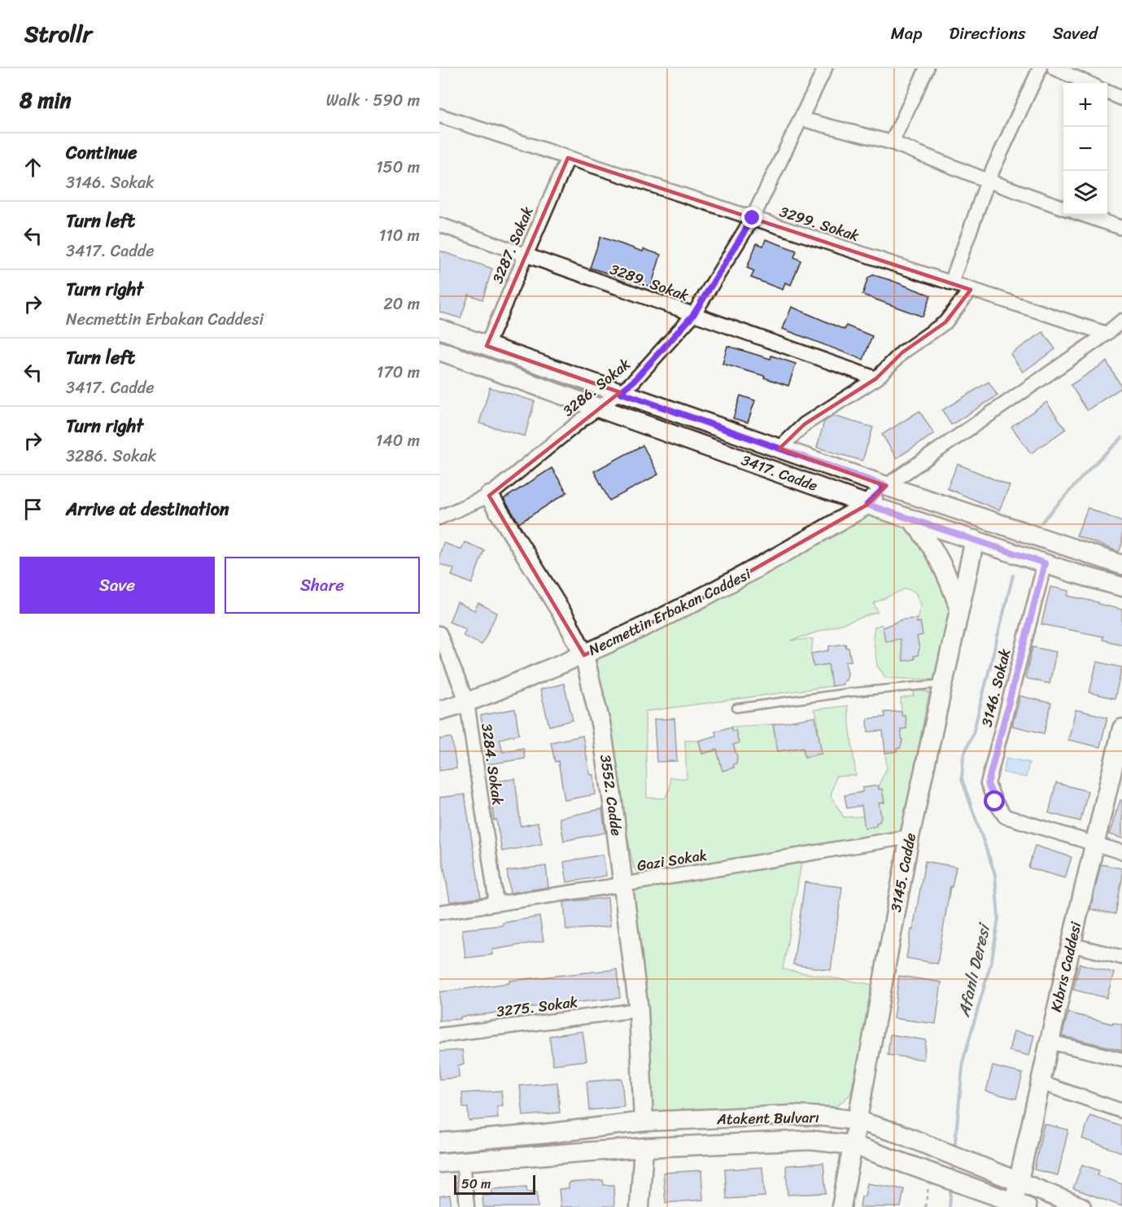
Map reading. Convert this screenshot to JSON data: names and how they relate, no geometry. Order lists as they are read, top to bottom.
{
  "streets": {
    "street": [
      "3299. Sokak",
      "3287. Sokak",
      "3289. Sokak",
      "3286. Sokak",
      "3417. Cadde",
      "Necmettin Erbakan Caddesi",
      "3146. Sokak",
      "3284. Sokak",
      "3552. Cadde",
      "Gazi Sokak",
      "3145. Cadde",
      "Kıbrıs Caddesi",
      "3275. Sokak",
      "Atakent Bulvarı"
    ]
  },
  "crossings": [
    ["3299. Sokak", "3287. Sokak"],
    ["3299. Sokak", "3286. Sokak"],
    ["3287. Sokak", "3289. Sokak"],
    ["3287. Sokak", "3417. Cadde"],
    ["3289. Sokak", "3286. Sokak"],
    ["3286. Sokak", "3417. Cadde"],
    ["3286. Sokak", "3552. Cadde"],
    ["3417. Cadde", "Necmettin Erbakan Caddesi"],
    ["3417. Cadde", "3146. Sokak"],
    ["3417. Cadde", "3145. Cadde"],
    ["Necmettin Erbakan Caddesi", "3284. Sokak"],
    ["Necmettin Erbakan Caddesi", "3552. Cadde"],
    ["3146. Sokak", "Kıbrıs Caddesi"],
    ["3284. Sokak", "Gazi Sokak"],
    ["3552. Cadde", "Gazi Sokak"],
    ["3552. Cadde", "3275. Sokak"],
    ["3552. Cadde", "Atakent Bulvarı"],
    ["Gazi Sokak", "3145. Cadde"],
    ["3145. Cadde", "Atakent Bulvarı"],
    ["Kıbrıs Caddesi", "Atakent Bulvarı"]
  ],
  "water": ["Afanlı Deresi"],
  "scale_bar": "50 m",
  "page": {
    "header": "Strollr",
    "nav": ["Map", "Directions", "Saved"],
    "heading": ["8 min", "Walk · 590 m"],
    "map_buttons": ["+", "−"],
    "list": [
      ["Continue", "3146. Sokak", "150 m"],
      ["Turn left", "3417. Cadde", "110 m"],
      ["Turn right", "Necmettin Erbakan Caddesi", "20 m"],
      ["Turn left", "3417. Cadde", "170 m"],
      ["Turn right", "3286. Sokak", "140 m"],
      "Arrive at destination"
    ],
    "buttons": ["Save", "Share"],
    "scale": "50 m"
  }
}
